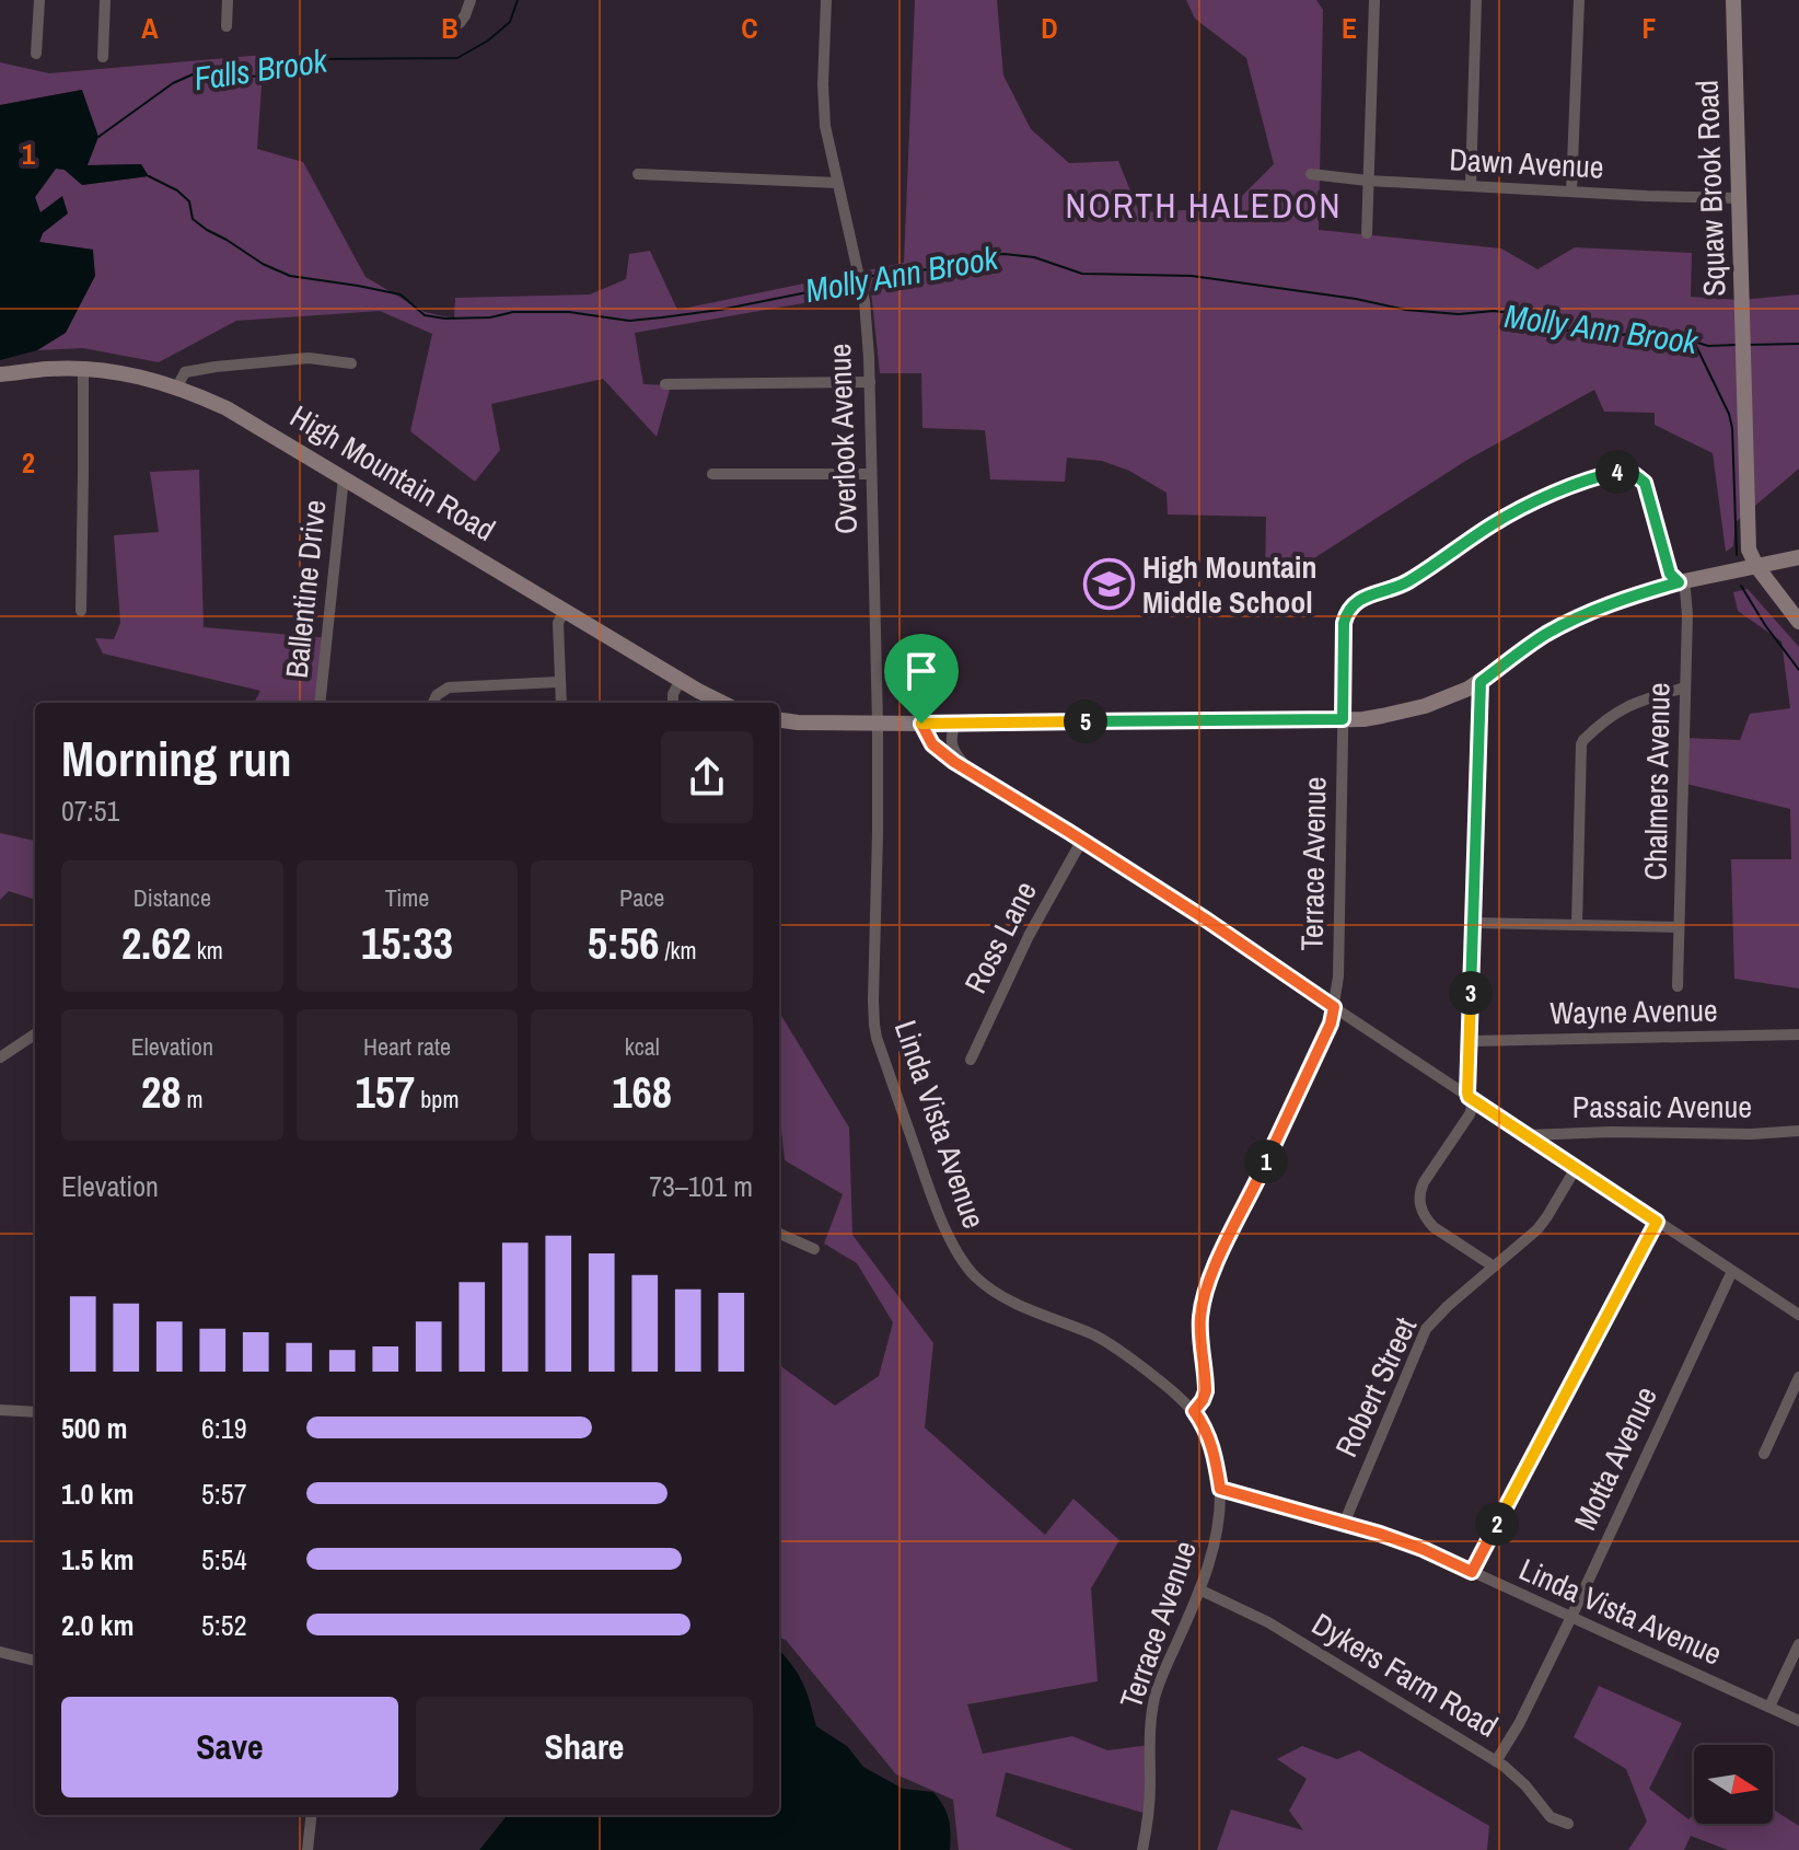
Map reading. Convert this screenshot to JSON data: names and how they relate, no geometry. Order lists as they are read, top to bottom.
{
  "streets": {
    "street": [
      "Dawn Avenue",
      "Squaw Brook Road",
      "Overlook Avenue",
      "High Mountain Road",
      "Ballentine Drive",
      "Chalmers Avenue",
      "Terrace Avenue",
      "Ross Lane",
      "Wayne Avenue",
      "Passaic Avenue",
      "Linda Vista Avenue",
      "Robert Street",
      "Motta Avenue",
      "Dykers Farm Road"
    ]
  },
  "crossings": [
    ["Dawn Avenue", "Squaw Brook Road"],
    ["Overlook Avenue", "Linda Vista Avenue"],
    ["High Mountain Road", "Ballentine Drive"],
    ["Chalmers Avenue", "Terrace Avenue"],
    ["Terrace Avenue", "Linda Vista Avenue"],
    ["Terrace Avenue", "Dykers Farm Road"],
    ["Linda Vista Avenue", "Robert Street"],
    ["Linda Vista Avenue", "Motta Avenue"],
    ["Motta Avenue", "Dykers Farm Road"]
  ],
  "districts": ["NORTH HALEDON"],
  "water": ["Falls Brook", "Molly Ann Brook"],
  "places": {
    "school or university": ["High Mountain Middle School"]
  },
  "north": "right",
  "page": {
    "pins": [
      "4",
      "5",
      "3",
      "1",
      "2"
    ],
    "heading": ["Morning run", "07:51"],
    "stats": [
      ["Distance", "2.62 km"],
      ["Time", "15:33"],
      ["Pace", "5:56 /km"],
      ["Elevation", "28 m"],
      ["Heart rate", "157 bpm"],
      ["kcal", "168"]
    ],
    "chart": ["Elevation", "73–101 m"],
    "list": [
      {
        "name": "500 m",
        "note": "6:19"
      },
      {
        "name": "1.0 km",
        "note": "5:57"
      },
      {
        "name": "1.5 km",
        "note": "5:54"
      },
      {
        "name": "2.0 km",
        "note": "5:52"
      }
    ],
    "buttons": ["Save", "Share"]
  },
  "grid": {
    "columns": [
      "A",
      "B",
      "C",
      "D",
      "E",
      "F"
    ],
    "rows": ["1", "2"]
  }
}
